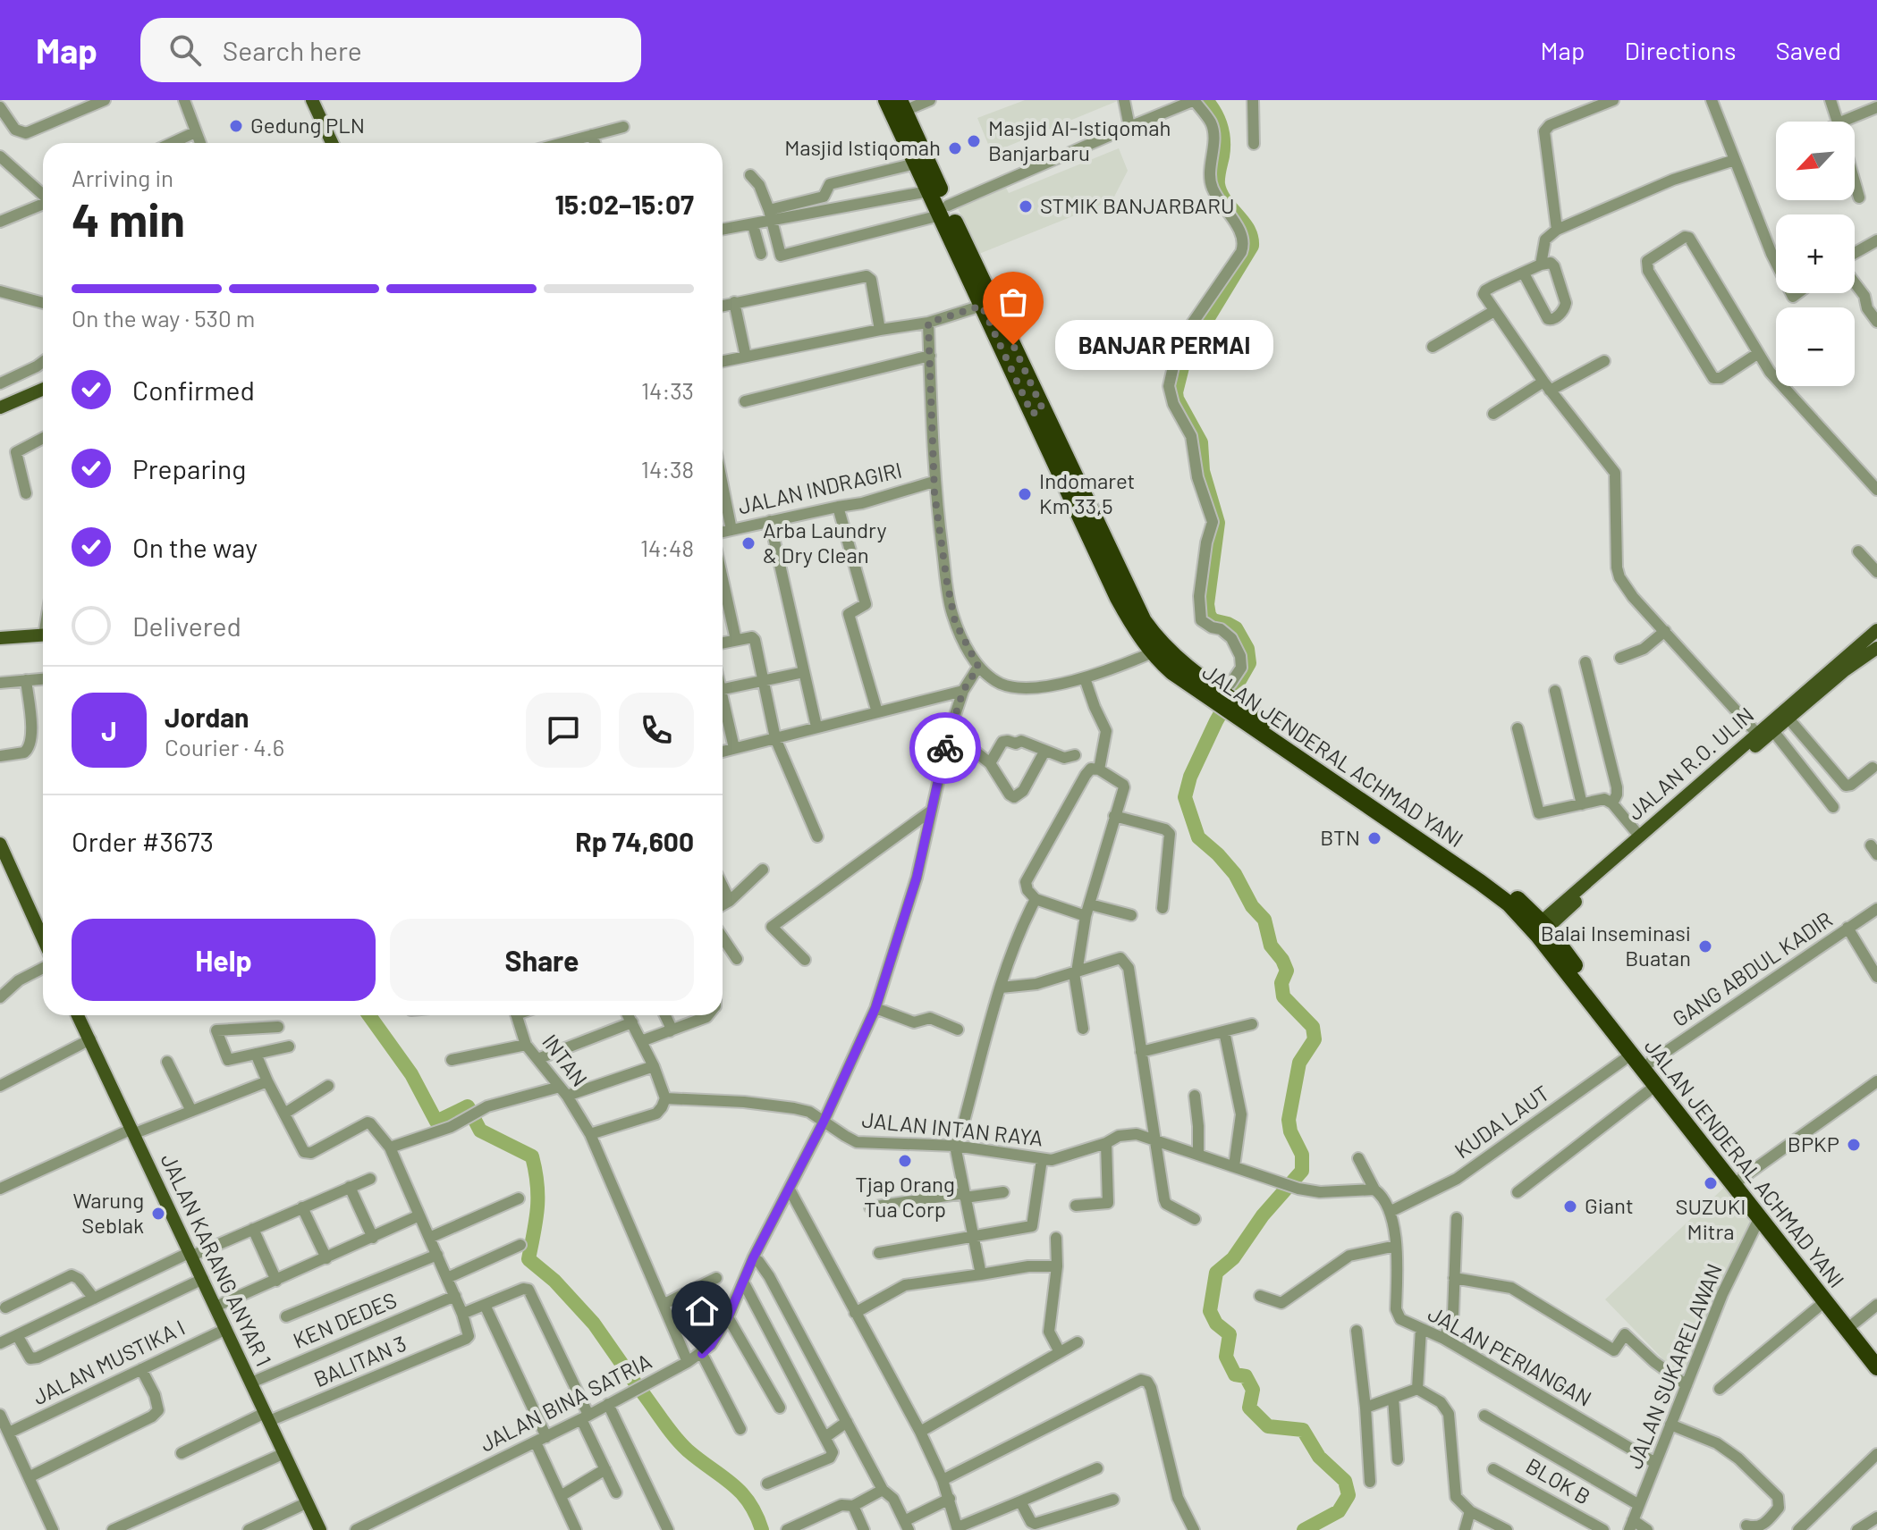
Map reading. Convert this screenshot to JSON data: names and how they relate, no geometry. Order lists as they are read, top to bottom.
{
  "streets": {
    "highway": ["JALAN JENDERAL ACHMAD YANI"],
    "main road": ["JALAN R.O. ULIN", "JALAN KARANG ANYAR 1"],
    "street": [
      "JALAN INDRAGIRI",
      "GANG ABDUL KADIR",
      "INTAN",
      "KUDA LAUT",
      "JALAN INTAN RAYA",
      "KEN DEDES",
      "JALAN PERIANGAN",
      "BALITAN 3",
      "JALAN MUSTIKA I",
      "JALAN SUKARELAWAN",
      "JALAN BINA SATRIA",
      "BLOK B"
    ]
  },
  "crossings": [
    ["JALAN JENDERAL ACHMAD YANI", "JALAN R.O. ULIN"],
    ["JALAN JENDERAL ACHMAD YANI", "GANG ABDUL KADIR"],
    ["JALAN JENDERAL ACHMAD YANI", "KUDA LAUT"],
    ["JALAN JENDERAL ACHMAD YANI", "JALAN SUKARELAWAN"],
    ["INTAN", "JALAN BINA SATRIA"],
    ["KUDA LAUT", "JALAN PERIANGAN"],
    ["JALAN INTAN RAYA", "JALAN BINA SATRIA"],
    ["JALAN KARANG ANYAR 1", "KEN DEDES"],
    ["JALAN KARANG ANYAR 1", "BALITAN 3"],
    ["JALAN KARANG ANYAR 1", "JALAN MUSTIKA I"],
    ["JALAN PERIANGAN", "JALAN SUKARELAWAN"]
  ],
  "places": [
    "Gedung PLN",
    "Masjid Al-Istiqomah Banjarbaru",
    "Masjid Istiqomah",
    "STMIK BANJARBARU",
    "BANJAR PERMAI",
    "Indomaret Km 33,5",
    "Arba Laundry & Dry Clean",
    "BTN",
    "Balai Inseminasi Buatan",
    "BPKP",
    "Tjap Orang Tua Corp",
    "SUZUKI Mitra",
    "Giant",
    "Warung Seblak"
  ],
  "north": "bottom left",
  "page": {
    "header": "Map",
    "search": "Search here",
    "nav": ["Map", "Directions", "Saved"],
    "map_buttons": ["+", "−"],
    "heading": ["4 min", "Arriving in", "15:02–15:07"],
    "panel": [
      "Jordan",
      "Courier · 4.6",
      "Order #3673",
      "Rp 74,600"
    ],
    "bar": "On the way · 530 m",
    "bubble": "BANJAR PERMAI",
    "list": [
      ["Confirmed", "14:33"],
      ["Preparing", "14:38"],
      ["On the way", "14:48"],
      "Delivered"
    ],
    "round": "J",
    "buttons": ["Help", "Share"]
  }
}
